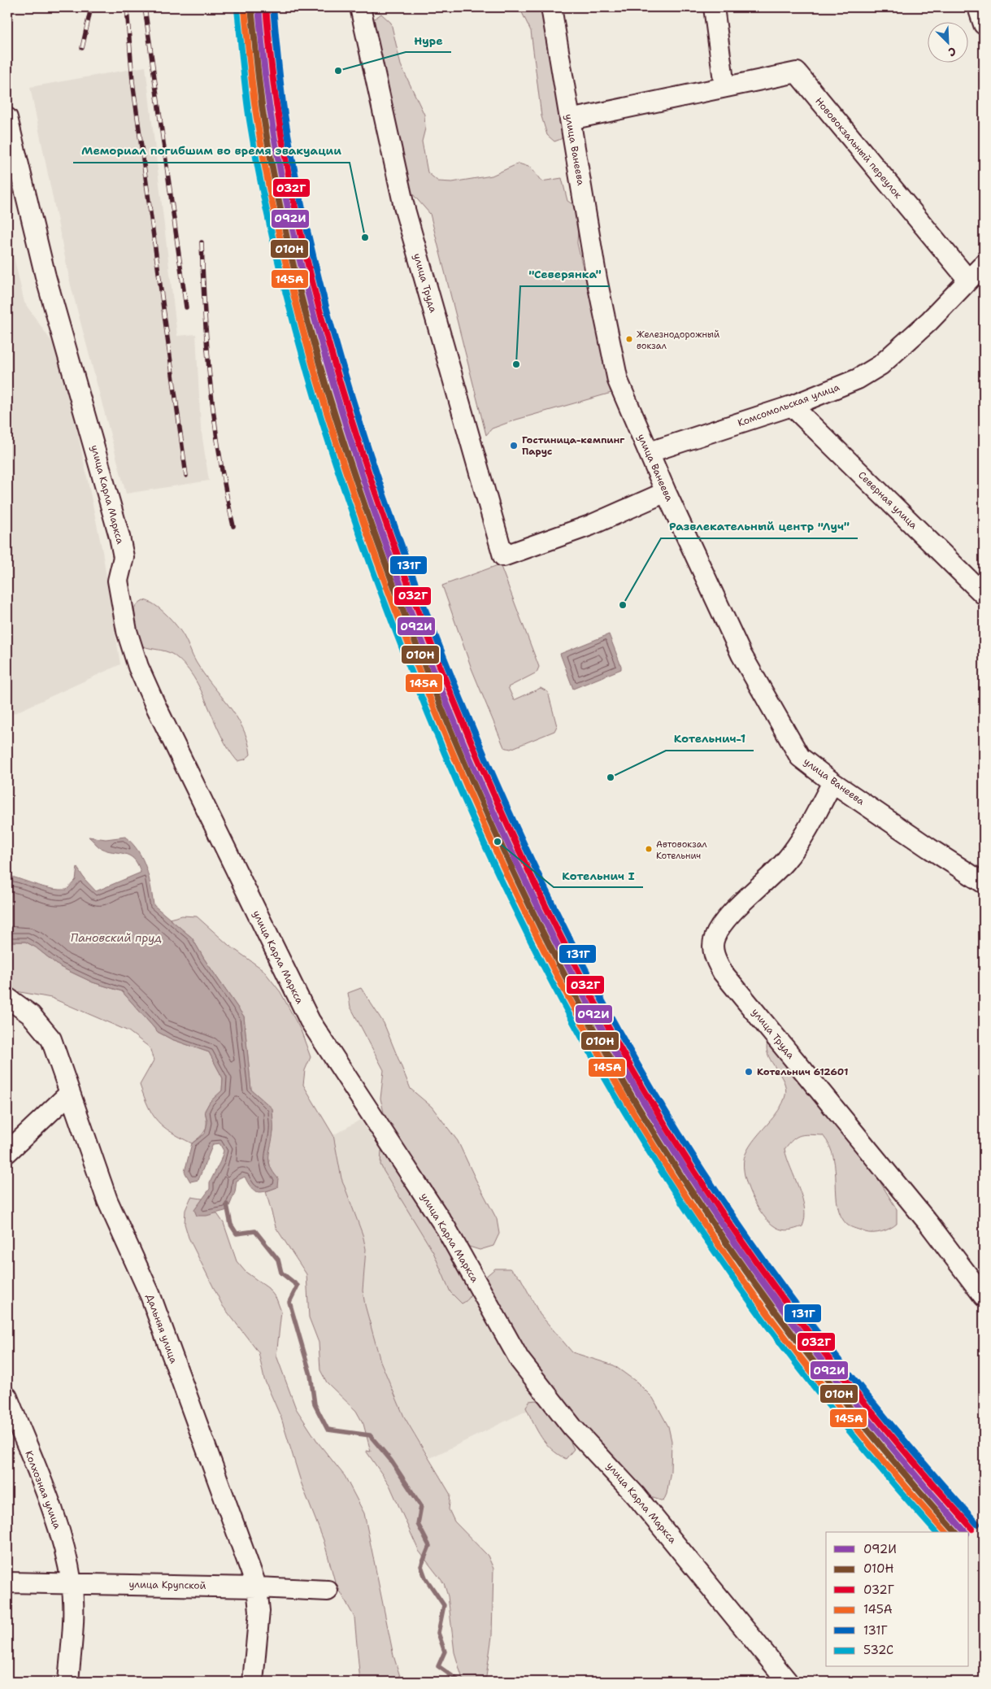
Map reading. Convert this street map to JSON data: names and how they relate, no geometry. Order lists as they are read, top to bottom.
{
  "streets": {
    "street": [
      "Нововокзальный переулок",
      "улица Ванеева",
      "улица Труда",
      "Комсомольская улица",
      "улица Карла Маркса",
      "Северная улица",
      "Дальняя улица",
      "Колхозная улица",
      "улица Крупской"
    ]
  },
  "crossings": [
    ["Нововокзальный переулок", "улица Ванеева"],
    ["Нововокзальный переулок", "Комсомольская улица"],
    ["улица Ванеева", "улица Труда"],
    ["улица Ванеева", "Комсомольская улица"],
    ["Комсомольская улица", "Северная улица"],
    ["Дальняя улица", "улица Крупской"],
    ["Колхозная улица", "улица Крупской"]
  ],
  "water": ["Пановский пруд"],
  "places": [
    "Hype",
    "Мемориал погибшим во время эвакуации",
    "Железнодорожный вокзал",
    "\"Северянка\"",
    "Гостиница-кемпинг Парус",
    "Развлекательный центр \"Луч\"",
    "Котельнич-1",
    "Котельнич I",
    "Автовокзал Котельнич",
    "Котельнич 612601"
  ],
  "lines": [
    "transit line 092И",
    "transit line 032Г",
    "transit line 131Г",
    "transit line 010Н",
    "transit line 145А",
    "transit line 532С"
  ],
  "legend": [
    "092И",
    "010Н",
    "032Г",
    "145А",
    "131Г",
    "532С"
  ],
  "north": "bottom right"
}
